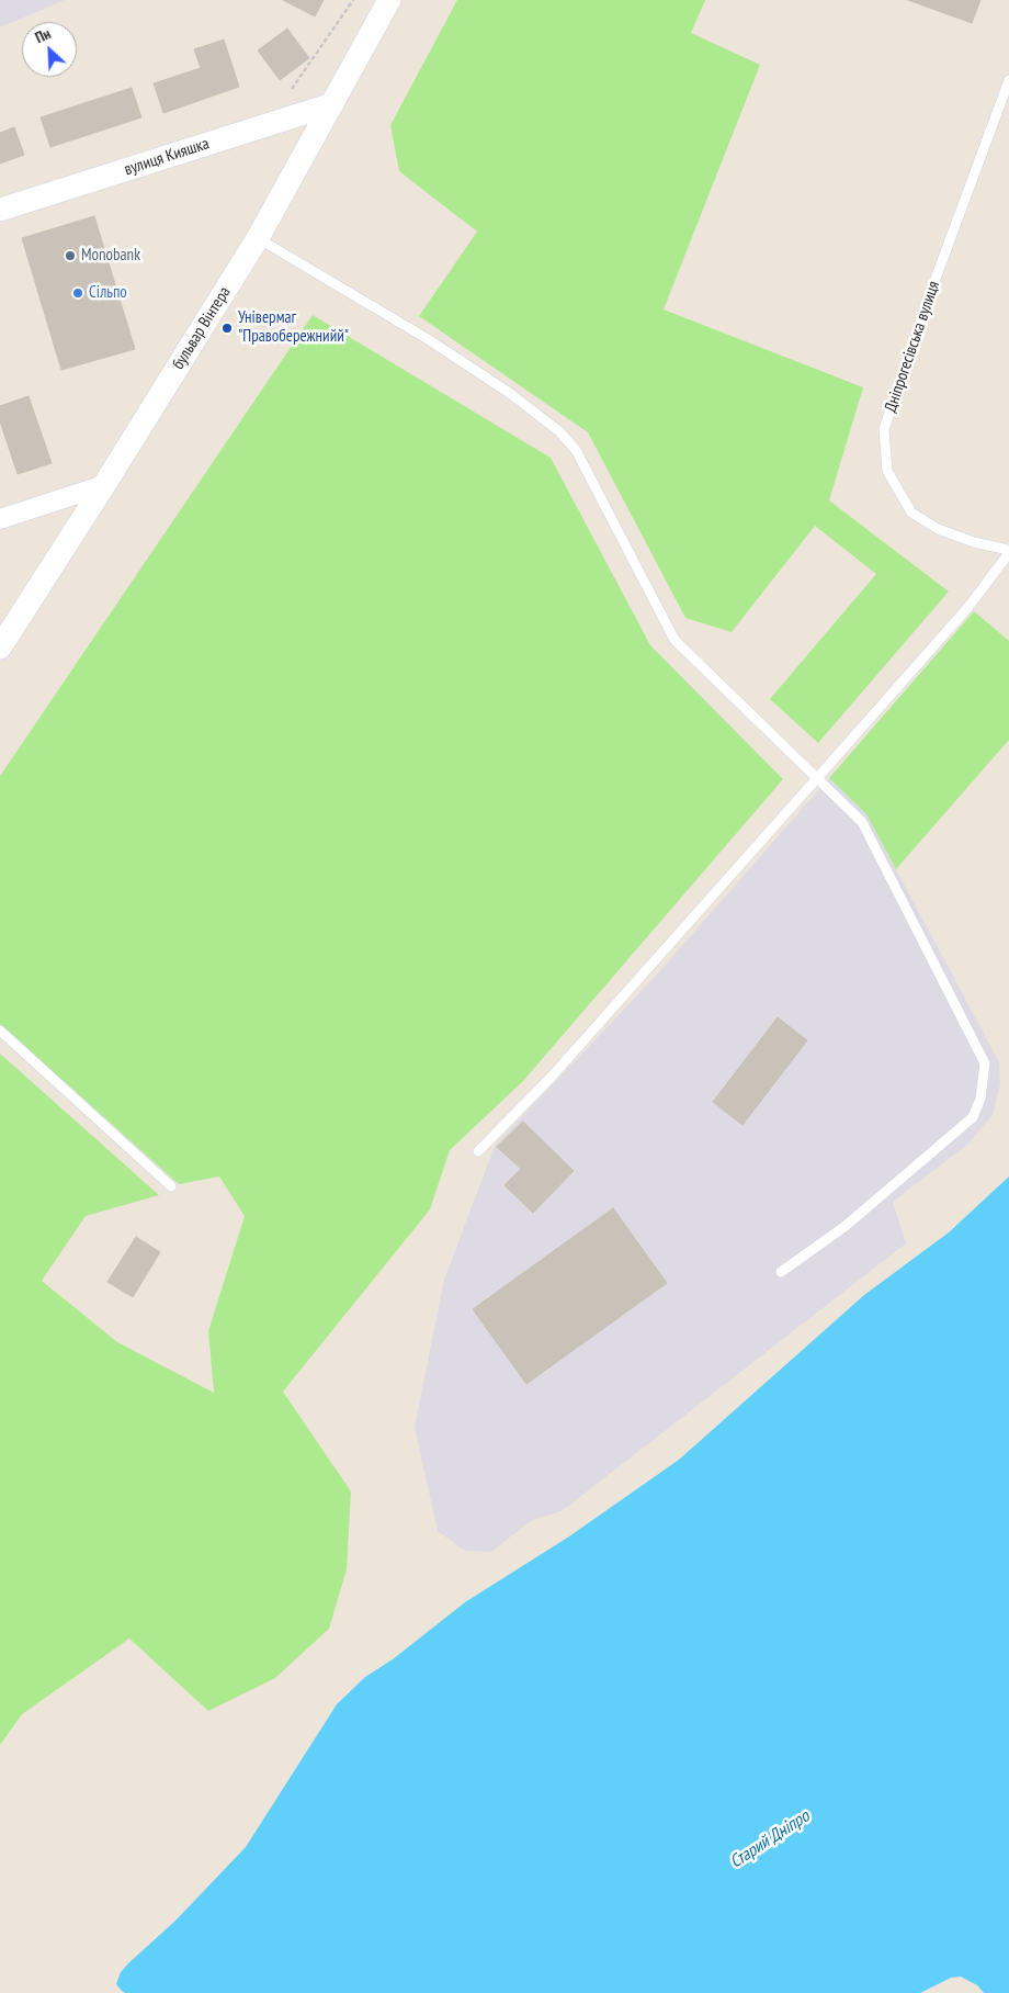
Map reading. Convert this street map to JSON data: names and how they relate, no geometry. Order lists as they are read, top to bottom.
{
  "streets": {
    "street": ["вулиця Кияшка", "бульвар Вінтера"],
    "lane": ["Дніпрогесівська вулиця"]
  },
  "crossings": [
    ["вулиця Кияшка", "бульвар Вінтера"]
  ],
  "water": ["Старий Дніпро"],
  "places": ["Monobank", "Сільпо", "Універмаг \"Правобережнийй\""],
  "north": "top left"
}
